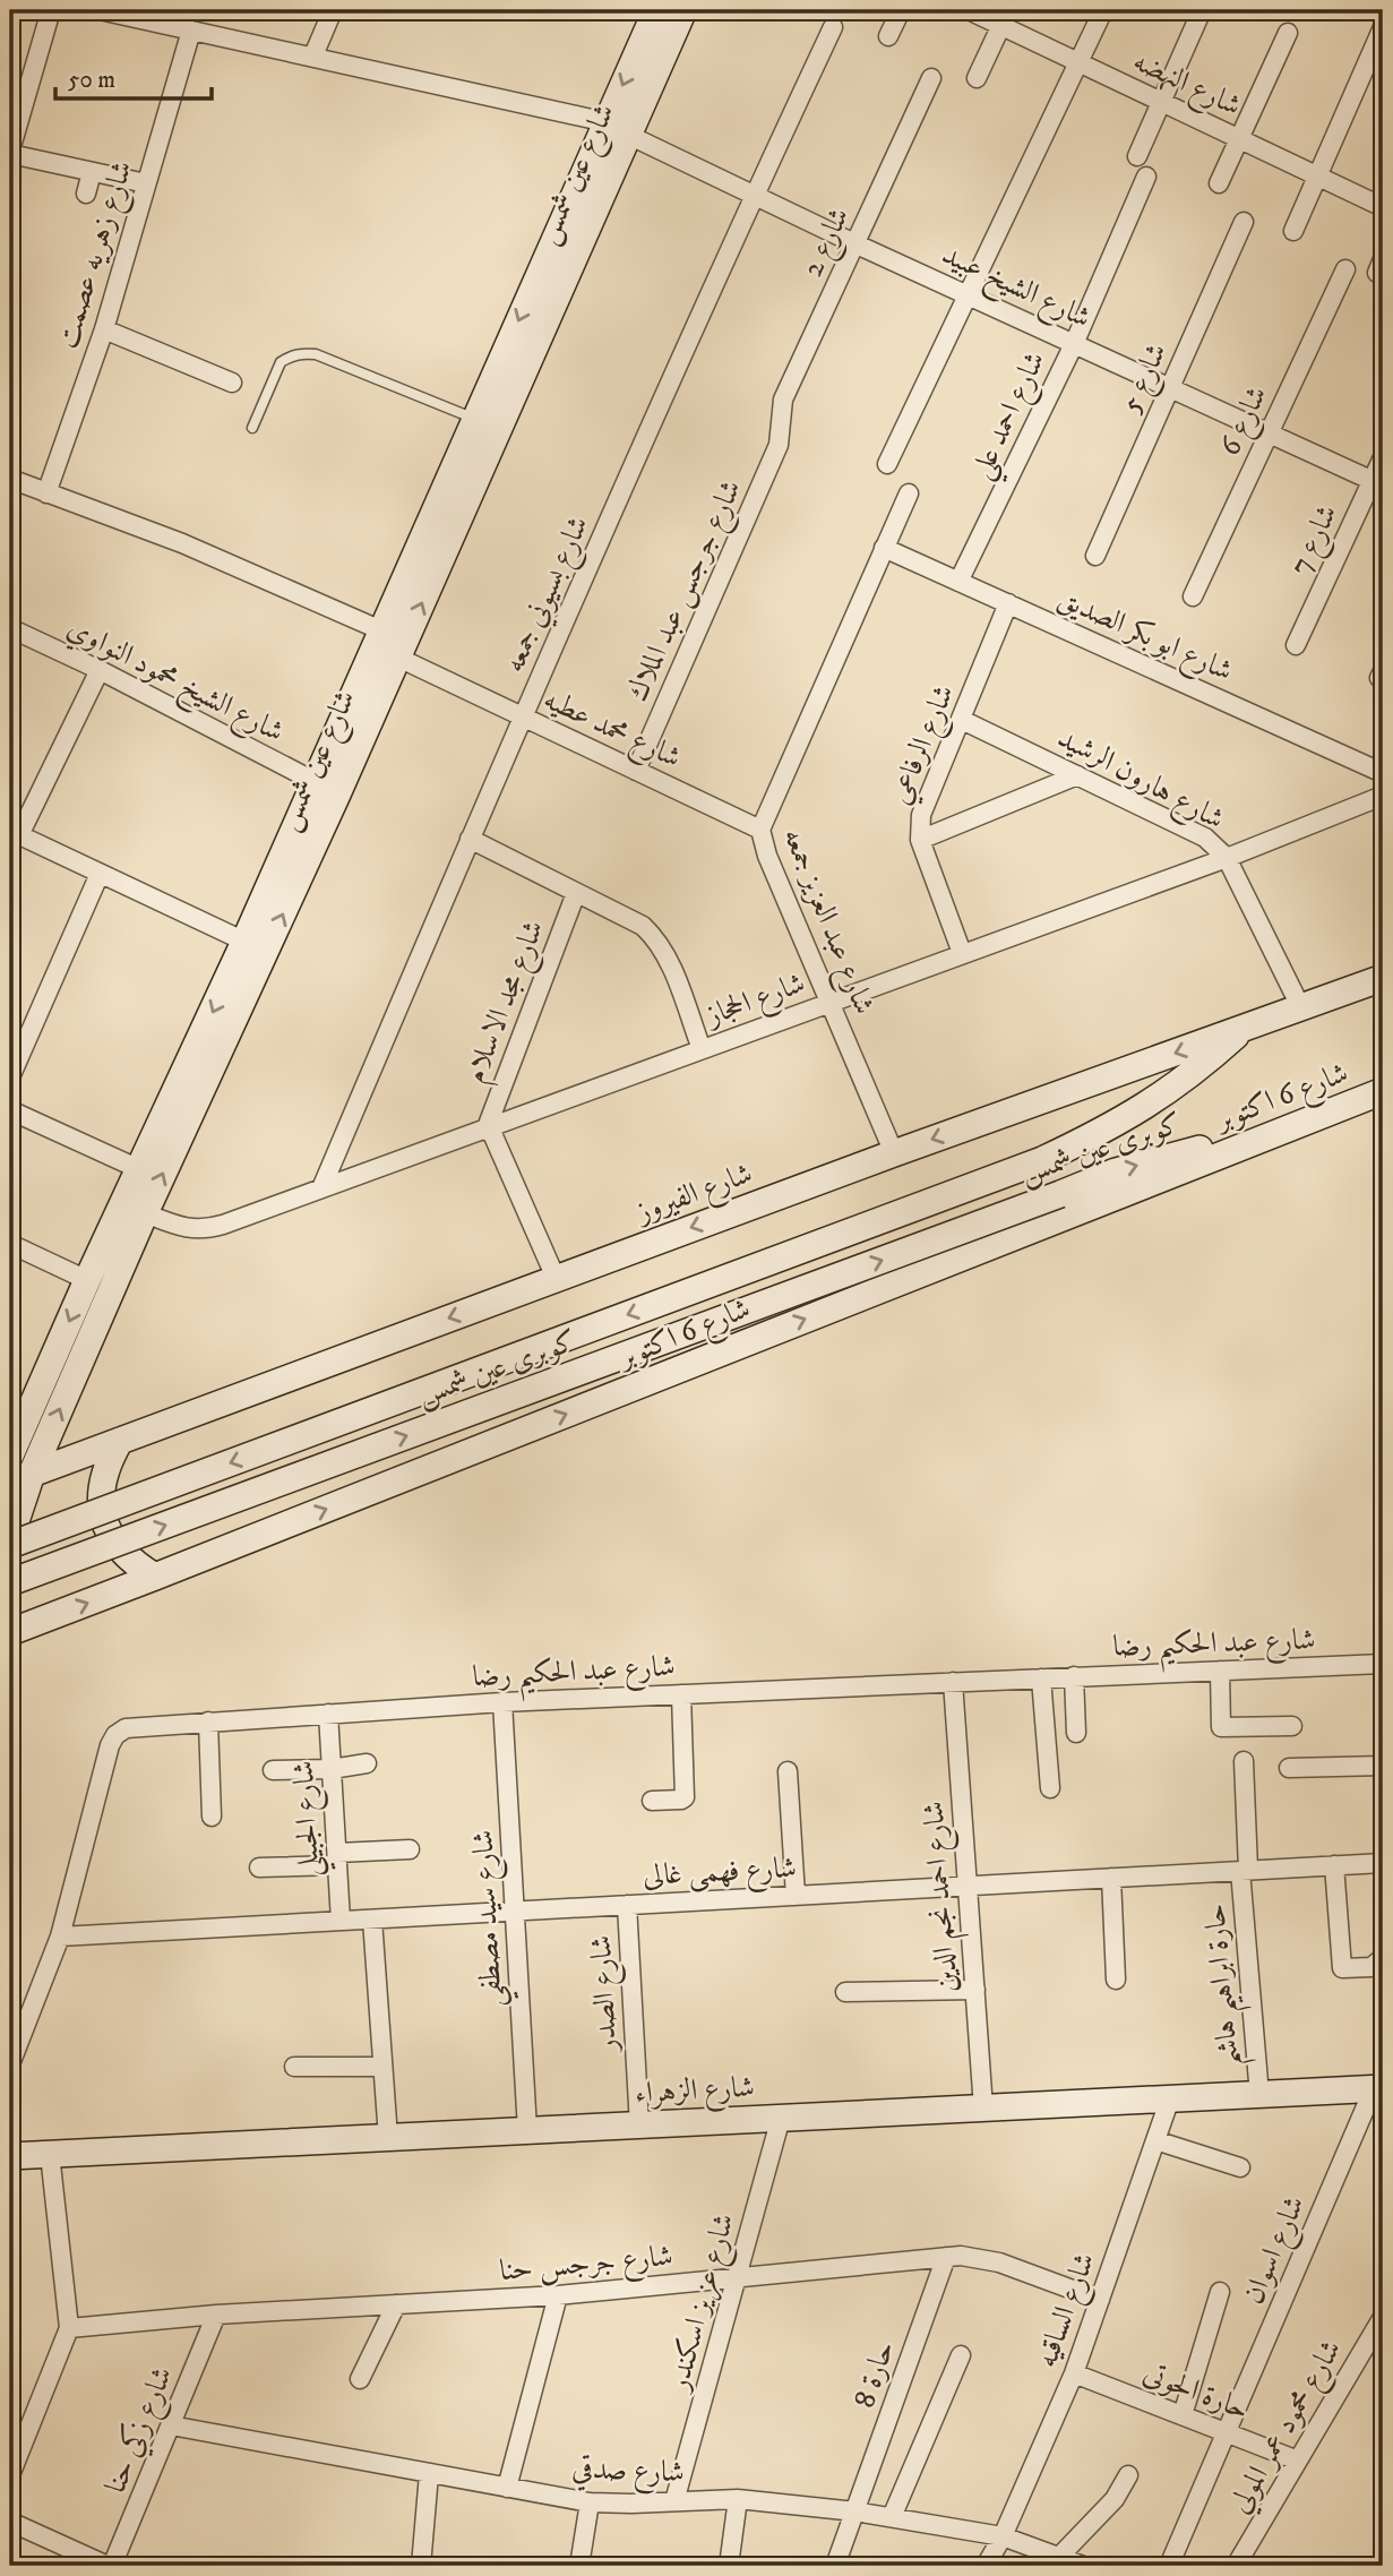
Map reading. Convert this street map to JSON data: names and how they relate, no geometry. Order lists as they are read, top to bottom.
{
  "streets": {
    "main road": [
      "شارع عين شمس",
      "شارع 6 اكتوبر",
      "كوبرى عين شمس",
      "شارع الفيروز",
      "شارع الزهراء"
    ],
    "street": [
      "شارع النهضه",
      "شارع 2",
      "شارع زهريه عصمت",
      "شارع الشيخ عبيد",
      "شارع 5",
      "شارع احمد علي",
      "شارع 6",
      "شارع 7",
      "شارع جرجس عبد الملاك",
      "شارع بسيوني جمعه",
      "شارع ابو بكر الصديق",
      "شارع الشيخ محمود النواوي",
      "شارع محمد عطيه",
      "شارع الرفاعي",
      "شارع هارون الرشيد",
      "شارع عبد العزيز جمعه",
      "شارع الحجاز",
      "شارع مجد الاسلام",
      "شارع عبد الحكيم رضا",
      "شارع الجبيلي",
      "شارع فهمى غالى",
      "شارع احمد نجم الدين",
      "شارع سيد مصطفي",
      "حارة ابراهيم هاشم",
      "شارع الصدر",
      "شارع اسوان",
      "شارع جرجس حنا",
      "شارع عزيز اسكندر",
      "شارع الساقيه",
      "حارة 8",
      "حارة الحوتى",
      "شارع محمود عمر المولي",
      "شارع زكي حنا",
      "شارع صدقي"
    ]
  },
  "crossings": [
    ["شارع عين شمس", "شارع الشيخ عبيد"],
    ["شارع عين شمس", "شارع الشيخ محمود النواوي"],
    ["شارع عين شمس", "شارع محمد عطيه"],
    ["شارع عين شمس", "شارع الحجاز"],
    ["شارع عين شمس", "شارع الفيروز"],
    ["شارع 2", "شارع الشيخ عبيد"],
    ["شارع 2", "شارع جرجس عبد الملاك"],
    ["شارع زهريه عصمت", "شارع الشيخ عبيد"],
    ["شارع زهريه عصمت", "شارع محمد عطيه"],
    ["شارع الشيخ عبيد", "شارع 5"],
    ["شارع الشيخ عبيد", "شارع احمد علي"],
    ["شارع الشيخ عبيد", "شارع 6"],
    ["شارع الشيخ عبيد", "شارع 7"],
    ["شارع الشيخ عبيد", "شارع بسيوني جمعه"],
    ["شارع احمد علي", "شارع ابو بكر الصديق"],
    ["شارع جرجس عبد الملاك", "شارع محمد عطيه"],
    ["شارع بسيوني جمعه", "شارع محمد عطيه"],
    ["شارع بسيوني جمعه", "شارع الحجاز"],
    ["شارع ابو بكر الصديق", "شارع الرفاعي"],
    ["شارع ابو بكر الصديق", "شارع عبد العزيز جمعه"],
    ["شارع محمد عطيه", "شارع عبد العزيز جمعه"],
    ["شارع الرفاعي", "شارع هارون الرشيد"],
    ["شارع الرفاعي", "شارع الحجاز"],
    ["شارع هارون الرشيد", "شارع الحجاز"],
    ["شارع هارون الرشيد", "شارع الفيروز"],
    ["شارع عبد العزيز جمعه", "شارع الحجاز"],
    ["شارع عبد العزيز جمعه", "شارع الفيروز"],
    ["شارع الحجاز", "شارع مجد الاسلام"],
    ["شارع 6 اكتوبر", "كوبرى عين شمس"],
    ["كوبرى عين شمس", "شارع الفيروز"],
    ["شارع عبد الحكيم رضا", "شارع الجبيلي"],
    ["شارع عبد الحكيم رضا", "شارع فهمى غالى"],
    ["شارع عبد الحكيم رضا", "شارع احمد نجم الدين"],
    ["شارع عبد الحكيم رضا", "شارع سيد مصطفي"],
    ["شارع الجبيلي", "شارع فهمى غالى"],
    ["شارع فهمى غالى", "شارع احمد نجم الدين"],
    ["شارع فهمى غالى", "شارع سيد مصطفي"],
    ["شارع فهمى غالى", "حارة ابراهيم هاشم"],
    ["شارع فهمى غالى", "شارع الصدر"],
    ["شارع احمد نجم الدين", "شارع الزهراء"],
    ["شارع سيد مصطفي", "شارع الزهراء"],
    ["حارة ابراهيم هاشم", "شارع الزهراء"],
    ["شارع الصدر", "شارع الزهراء"],
    ["شارع الزهراء", "شارع اسوان"],
    ["شارع الزهراء", "شارع عزيز اسكندر"],
    ["شارع الزهراء", "شارع الساقيه"],
    ["شارع اسوان", "حارة الحوتى"],
    ["شارع جرجس حنا", "شارع عزيز اسكندر"],
    ["شارع جرجس حنا", "شارع الساقيه"],
    ["شارع جرجس حنا", "حارة 8"],
    ["شارع جرجس حنا", "شارع زكي حنا"],
    ["شارع عزيز اسكندر", "شارع صدقي"],
    ["شارع الساقيه", "حارة الحوتى"],
    ["شارع الساقيه", "شارع صدقي"],
    ["حارة 8", "شارع صدقي"],
    ["حارة الحوتى", "شارع محمود عمر المولي"],
    ["شارع زكي حنا", "شارع صدقي"]
  ],
  "one_way": ["شارع 6 اكتوبر", "شارع الفيروز"],
  "scale_bar": "50 m"
}
